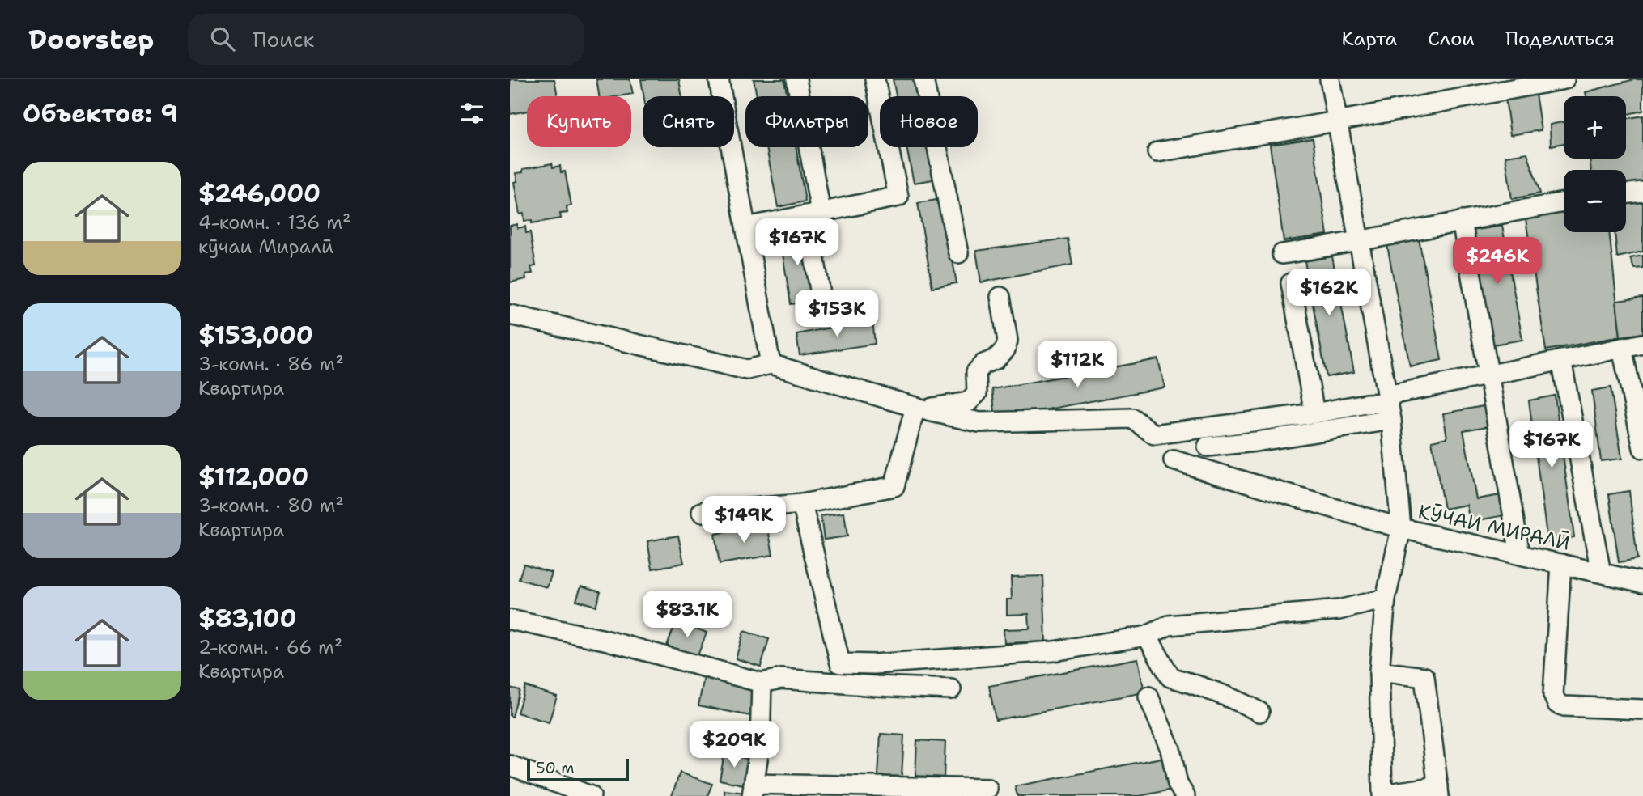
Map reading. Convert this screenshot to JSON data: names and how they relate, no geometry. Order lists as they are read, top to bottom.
{
  "streets": {
    "street": ["КӮЧАИ МИРАЛӢ"]
  },
  "scale_bar": "50 m",
  "page": {
    "header": "Doorstep",
    "search": "Поиск",
    "nav": ["Карта", "Слои", "Поделиться"],
    "heading": "Объектов: 9",
    "map_buttons": ["+", "−"],
    "chip": [
      "Купить",
      "Снять",
      "Фильтры",
      "Новое"
    ],
    "list": [
      {
        "name": "$246,000",
        "note": "4-комн. · 136 m² · кӯчаи Миралӣ"
      },
      {
        "name": "$153,000",
        "note": "3-комн. · 86 m² · Квартира"
      },
      {
        "name": "$112,000",
        "note": "3-комн. · 80 m² · Квартира"
      },
      {
        "name": "$83,100",
        "note": "2-комн. · 66 m² · Квартира"
      }
    ],
    "price": [
      "$167K",
      "$246K",
      "$162K",
      "$153K",
      "$112K",
      "$167K",
      "$149K",
      "$83.1K",
      "$209K"
    ],
    "scale": "50 m"
  }
}
